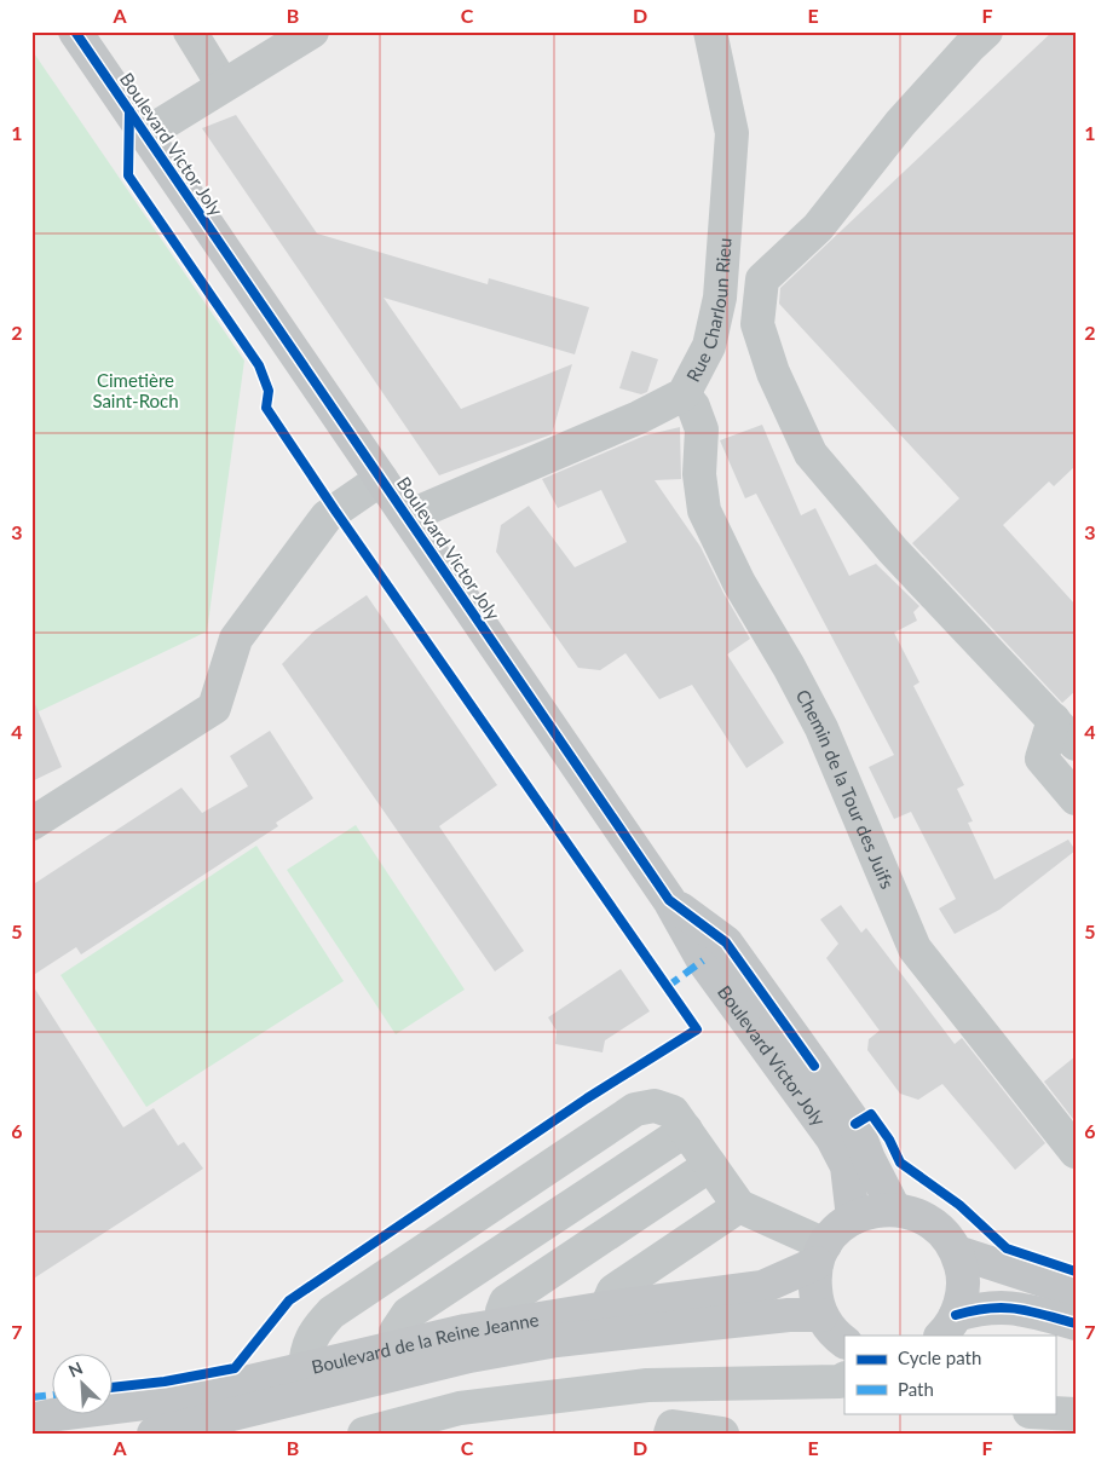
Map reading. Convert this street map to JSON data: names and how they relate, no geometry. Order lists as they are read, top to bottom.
{
  "streets": {
    "main road": ["Boulevard Victor Joly", "Boulevard de la Reine Jeanne"],
    "street": ["Rue Charloun Rieu", "Chemin de la Tour des Juifs"]
  },
  "crossings": [
    ["Boulevard Victor Joly", "Rue Charloun Rieu"],
    ["Rue Charloun Rieu", "Chemin de la Tour des Juifs"]
  ],
  "parks": ["Cimetière Saint-Roch"],
  "legend": ["Cycle path", "Path"],
  "north": "top left",
  "grid": {
    "columns": [
      "A",
      "B",
      "C",
      "D",
      "E",
      "F"
    ],
    "rows": [
      "1",
      "2",
      "3",
      "4",
      "5",
      "6",
      "7"
    ]
  }
}
